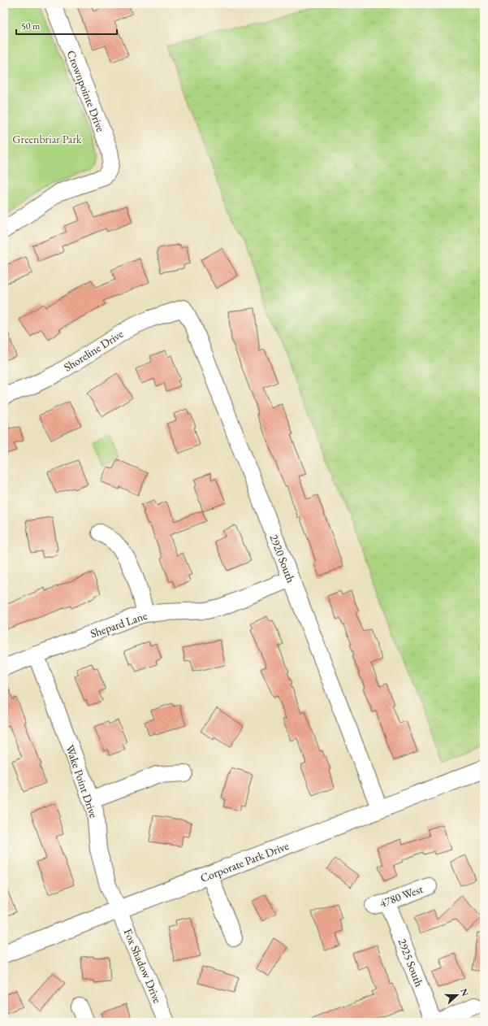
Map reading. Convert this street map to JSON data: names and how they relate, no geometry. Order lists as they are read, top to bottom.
{
  "streets": {
    "street": [
      "Crownpointe Drive",
      "Shoreline Drive",
      "2920 South",
      "Shepard Lane",
      "Wake Point Drive",
      "Corporate Park Drive",
      "4780 West",
      "2925 South",
      "Fox Shadow Drive"
    ]
  },
  "crossings": [
    ["Shoreline Drive", "2920 South"],
    ["2920 South", "Shepard Lane"],
    ["2920 South", "Corporate Park Drive"],
    ["Shepard Lane", "Wake Point Drive"],
    ["Wake Point Drive", "Corporate Park Drive"],
    ["Wake Point Drive", "Fox Shadow Drive"],
    ["Corporate Park Drive", "Fox Shadow Drive"],
    ["4780 West", "2925 South"]
  ],
  "parks": ["Greenbriar Park"],
  "scale_bar": "50 m",
  "north": "right"
}
